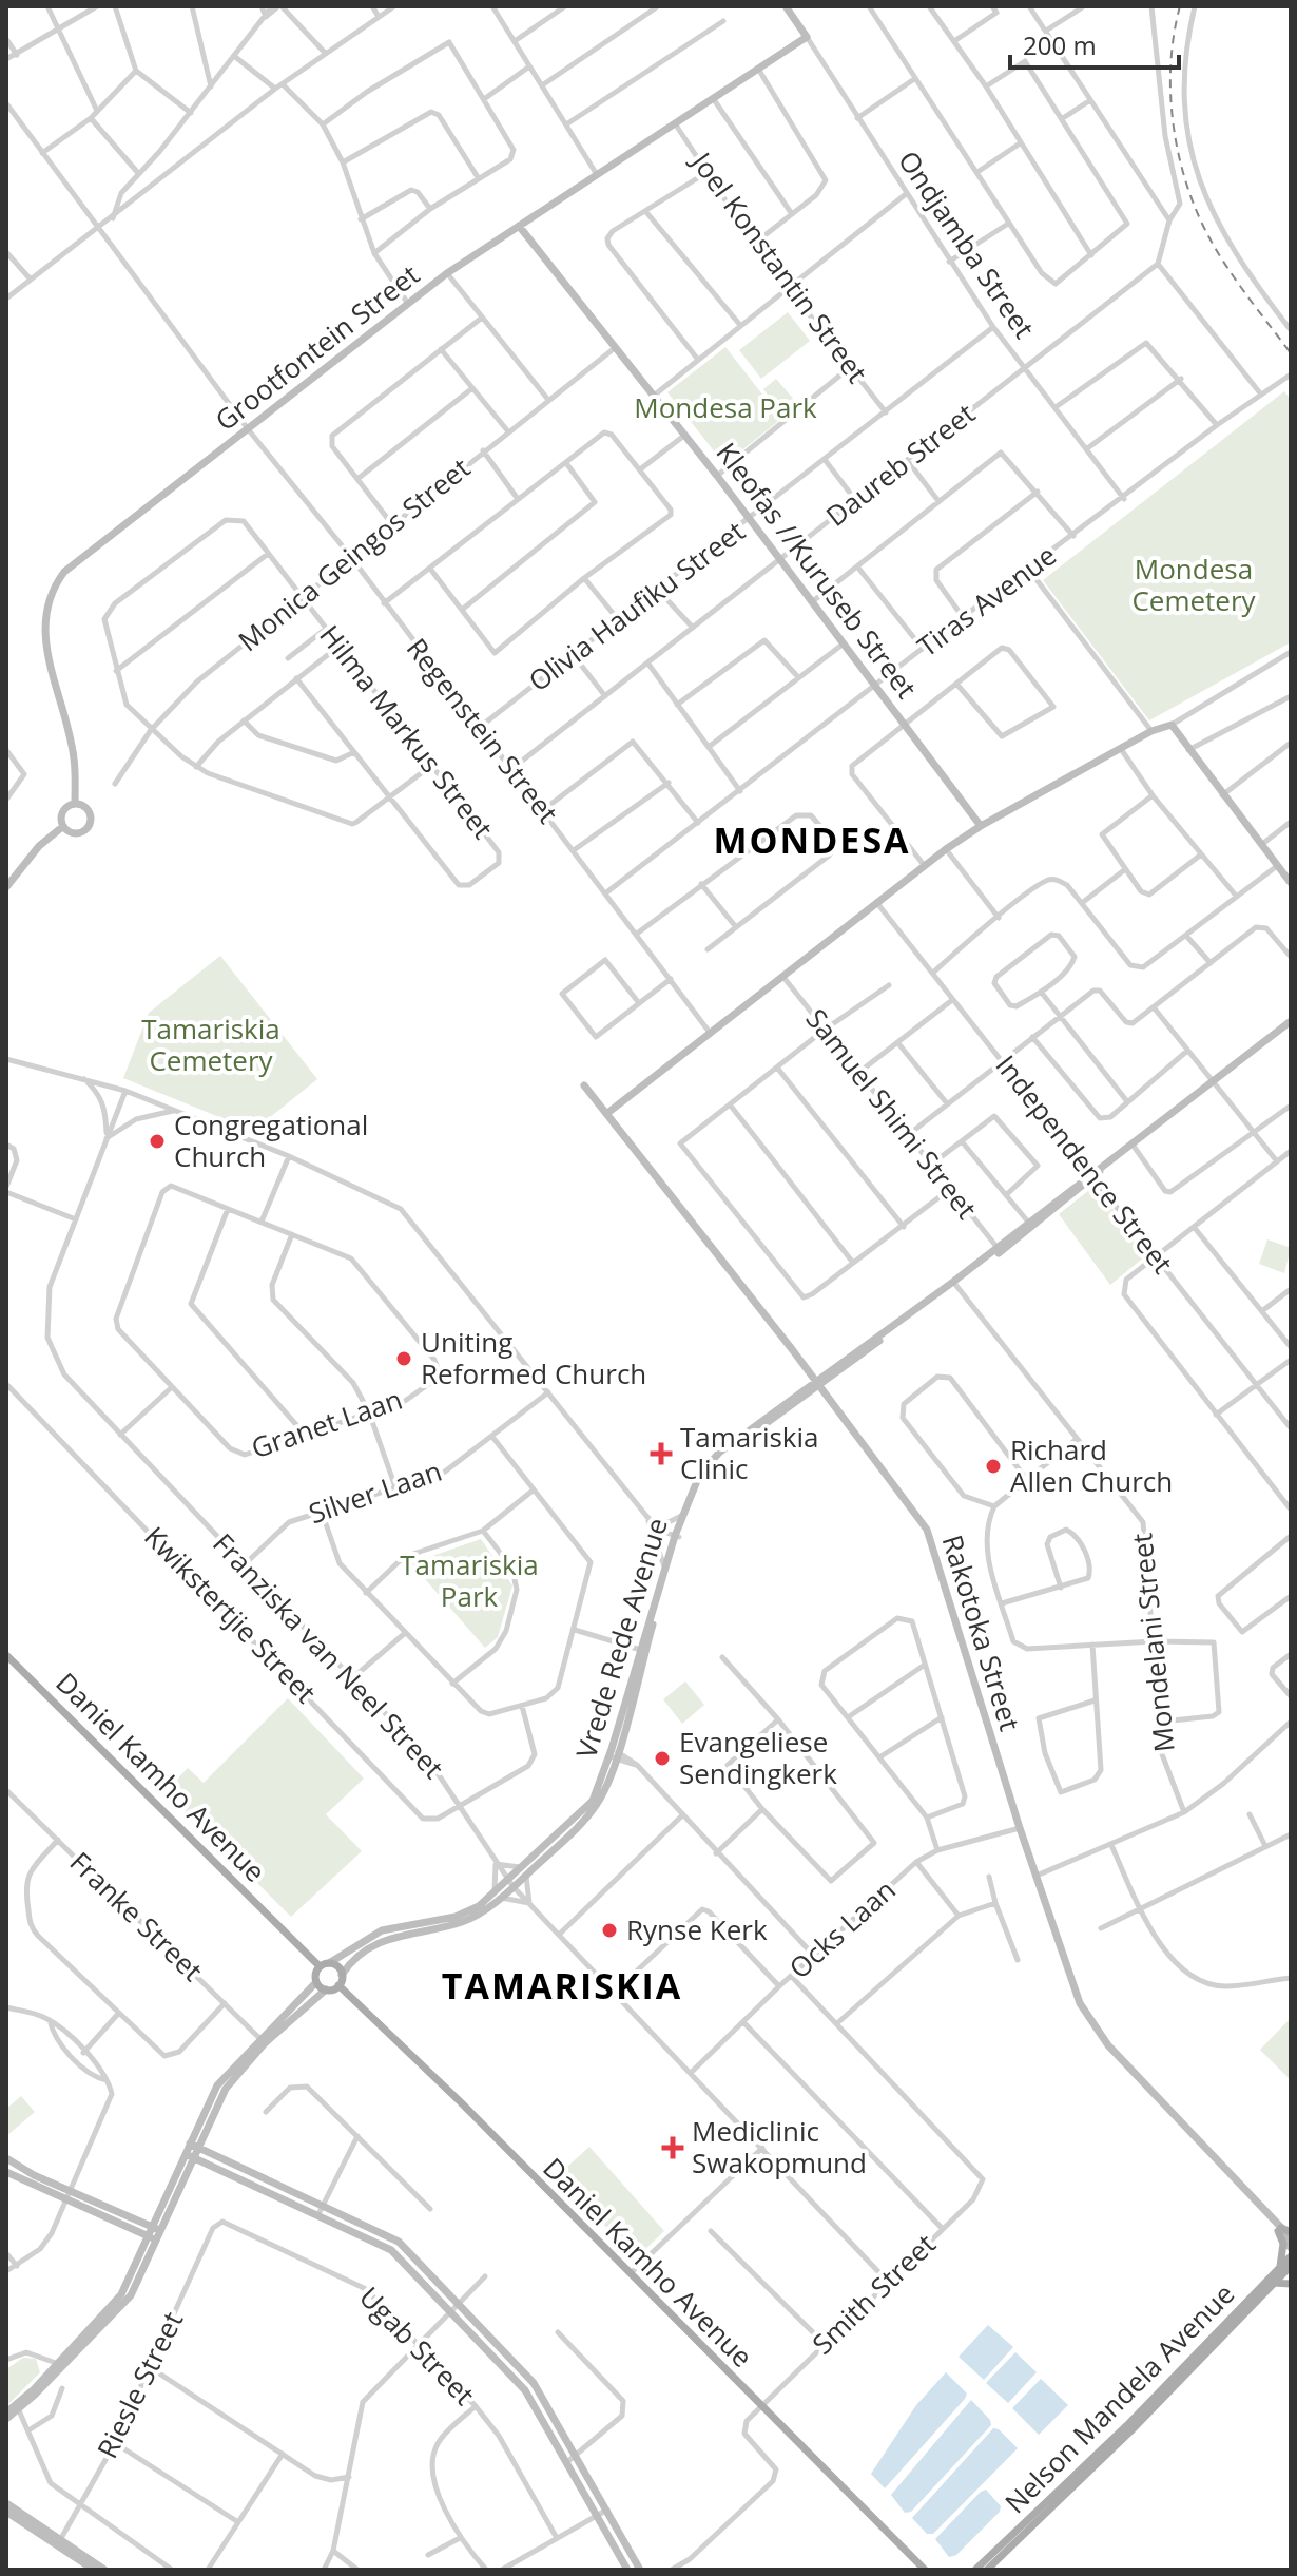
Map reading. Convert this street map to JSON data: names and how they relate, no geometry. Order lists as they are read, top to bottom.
{
  "streets": {
    "main road": ["Daniel Kamho Avenue", "Nelson Mandela Avenue"],
    "street": [
      "Ondjamba Street",
      "Joel Konstantin Street",
      "Grootfontein Street",
      "Daureb Street",
      "Monica Geingos Street",
      "Kleofas //Kuruseb Street",
      "Tiras Avenue",
      "Olivia Haufiku Street",
      "Regenstein Street",
      "Hilma Markus Street",
      "Samuel Shimi Street",
      "Independence Street",
      "Granet Laan",
      "Silver Laan",
      "Kwikstertjie Street",
      "Rakotoka Street",
      "Vrede Rede Avenue",
      "Mondelani Street",
      "Franziska van Neel Street",
      "Franke Street",
      "Ocks Laan",
      "Smith Street",
      "Ugab Street",
      "Riesle Street"
    ]
  },
  "crossings": [
    ["Ondjamba Street", "Grootfontein Street"],
    ["Ondjamba Street", "Daureb Street"],
    ["Ondjamba Street", "Tiras Avenue"],
    ["Ondjamba Street", "Olivia Haufiku Street"],
    ["Joel Konstantin Street", "Grootfontein Street"],
    ["Joel Konstantin Street", "Olivia Haufiku Street"],
    ["Grootfontein Street", "Kleofas //Kuruseb Street"],
    ["Grootfontein Street", "Regenstein Street"],
    ["Daureb Street", "Kleofas //Kuruseb Street"],
    ["Daureb Street", "Regenstein Street"],
    ["Monica Geingos Street", "Kleofas //Kuruseb Street"],
    ["Monica Geingos Street", "Regenstein Street"],
    ["Monica Geingos Street", "Hilma Markus Street"],
    ["Kleofas //Kuruseb Street", "Tiras Avenue"],
    ["Kleofas //Kuruseb Street", "Olivia Haufiku Street"],
    ["Tiras Avenue", "Regenstein Street"],
    ["Olivia Haufiku Street", "Regenstein Street"],
    ["Samuel Shimi Street", "Vrede Rede Avenue"],
    ["Independence Street", "Vrede Rede Avenue"],
    ["Silver Laan", "Franziska van Neel Street"],
    ["Kwikstertjie Street", "Franziska van Neel Street"],
    ["Rakotoka Street", "Vrede Rede Avenue"],
    ["Rakotoka Street", "Ocks Laan"],
    ["Vrede Rede Avenue", "Mondelani Street"],
    ["Vrede Rede Avenue", "Franziska van Neel Street"],
    ["Vrede Rede Avenue", "Daniel Kamho Avenue"],
    ["Franziska van Neel Street", "Ocks Laan"],
    ["Franziska van Neel Street", "Smith Street"],
    ["Daniel Kamho Avenue", "Smith Street"],
    ["Ugab Street", "Riesle Street"]
  ],
  "districts": ["MONDESA", "TAMARISKIA"],
  "parks": [
    "Mondesa Park",
    "Mondesa Cemetery",
    "Tamariskia Cemetery",
    "Tamariskia Park"
  ],
  "places": {
    "other": [
      "Congregational Church",
      "Uniting Reformed Church",
      "Richard Allen Church",
      "Evangeliese Sendingkerk",
      "Rynse Kerk"
    ],
    "health": ["Tamariskia Clinic", "Mediclinic Swakopmund"]
  },
  "scale_bar": "200 m"
}
